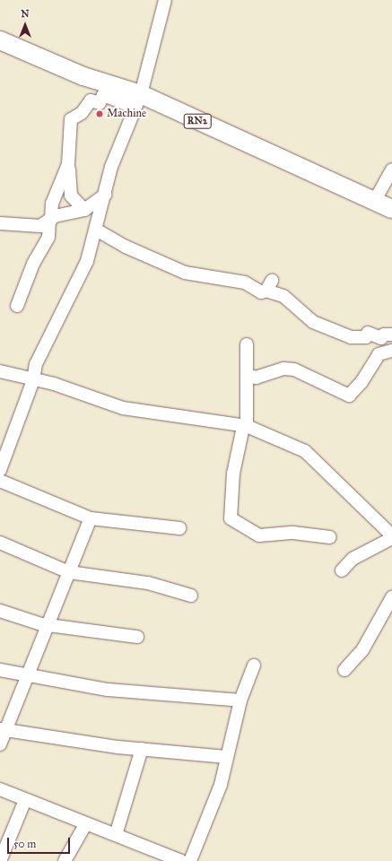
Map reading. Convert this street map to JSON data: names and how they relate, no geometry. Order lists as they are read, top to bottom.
{
  "streets": {
    "highway": ["RN2"]
  },
  "places": ["Machine"],
  "scale_bar": "50 m",
  "north": "top"
}
